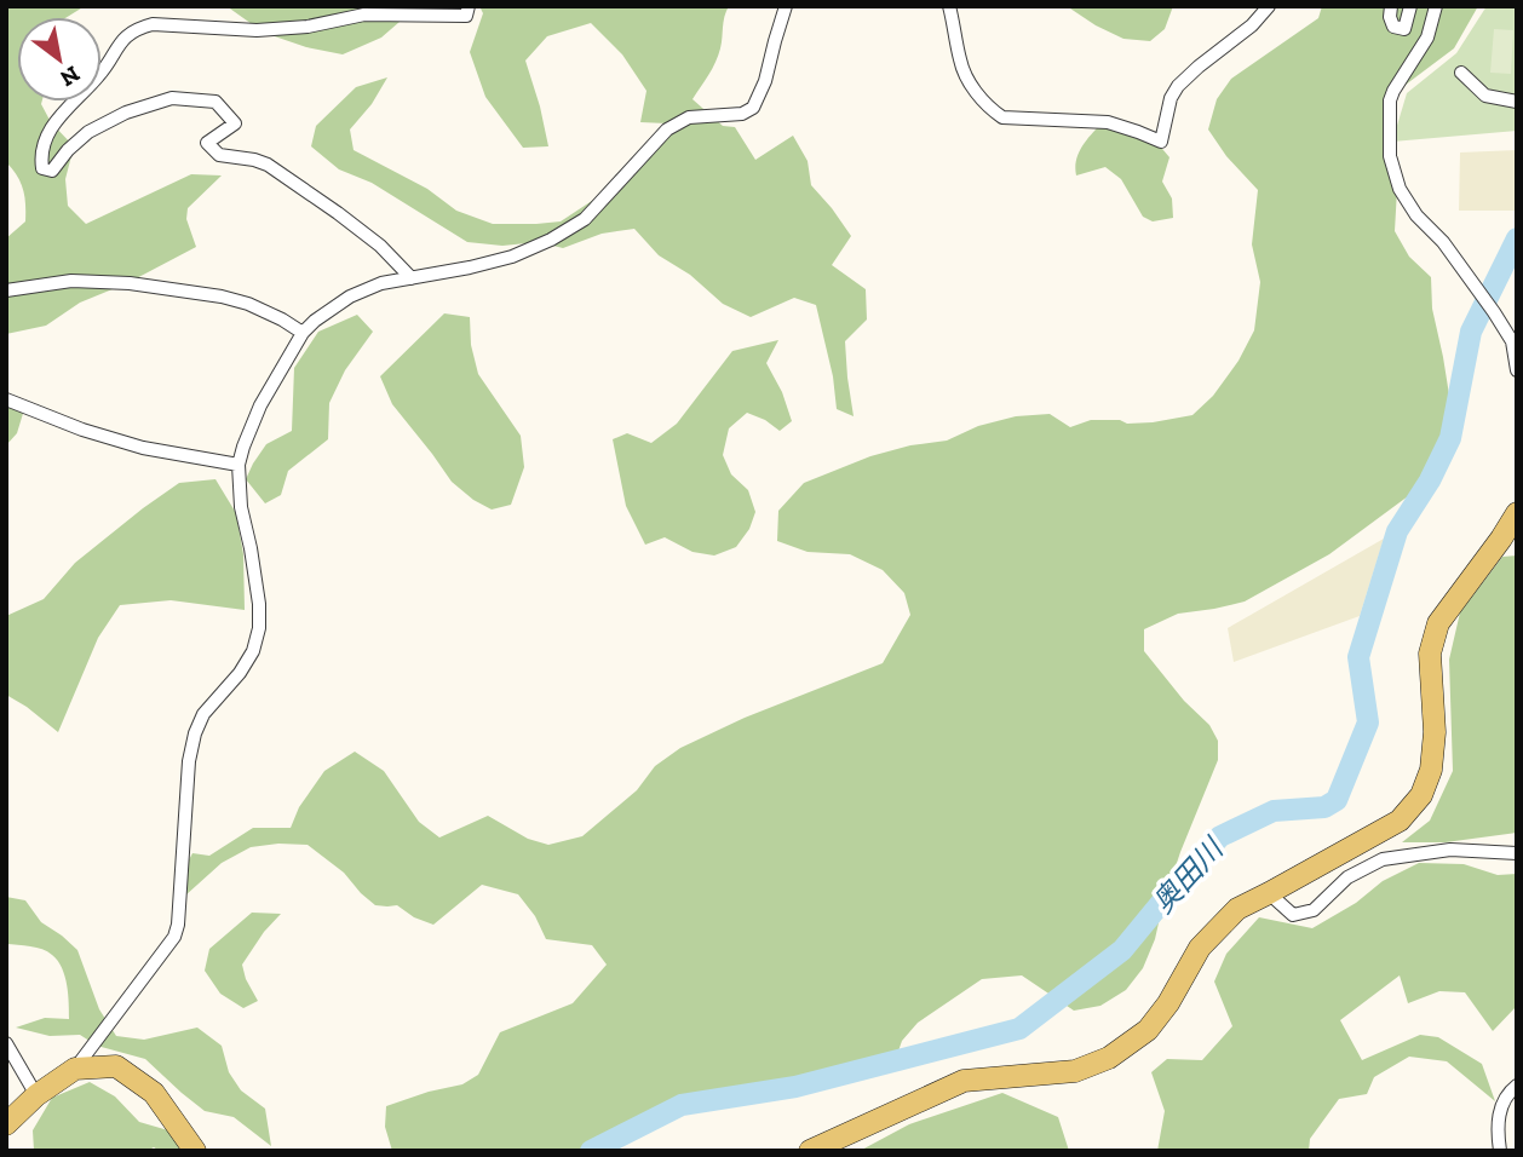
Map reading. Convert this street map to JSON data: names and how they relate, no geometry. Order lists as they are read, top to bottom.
{
  "water": ["奥田川"],
  "north": "bottom right"
}
